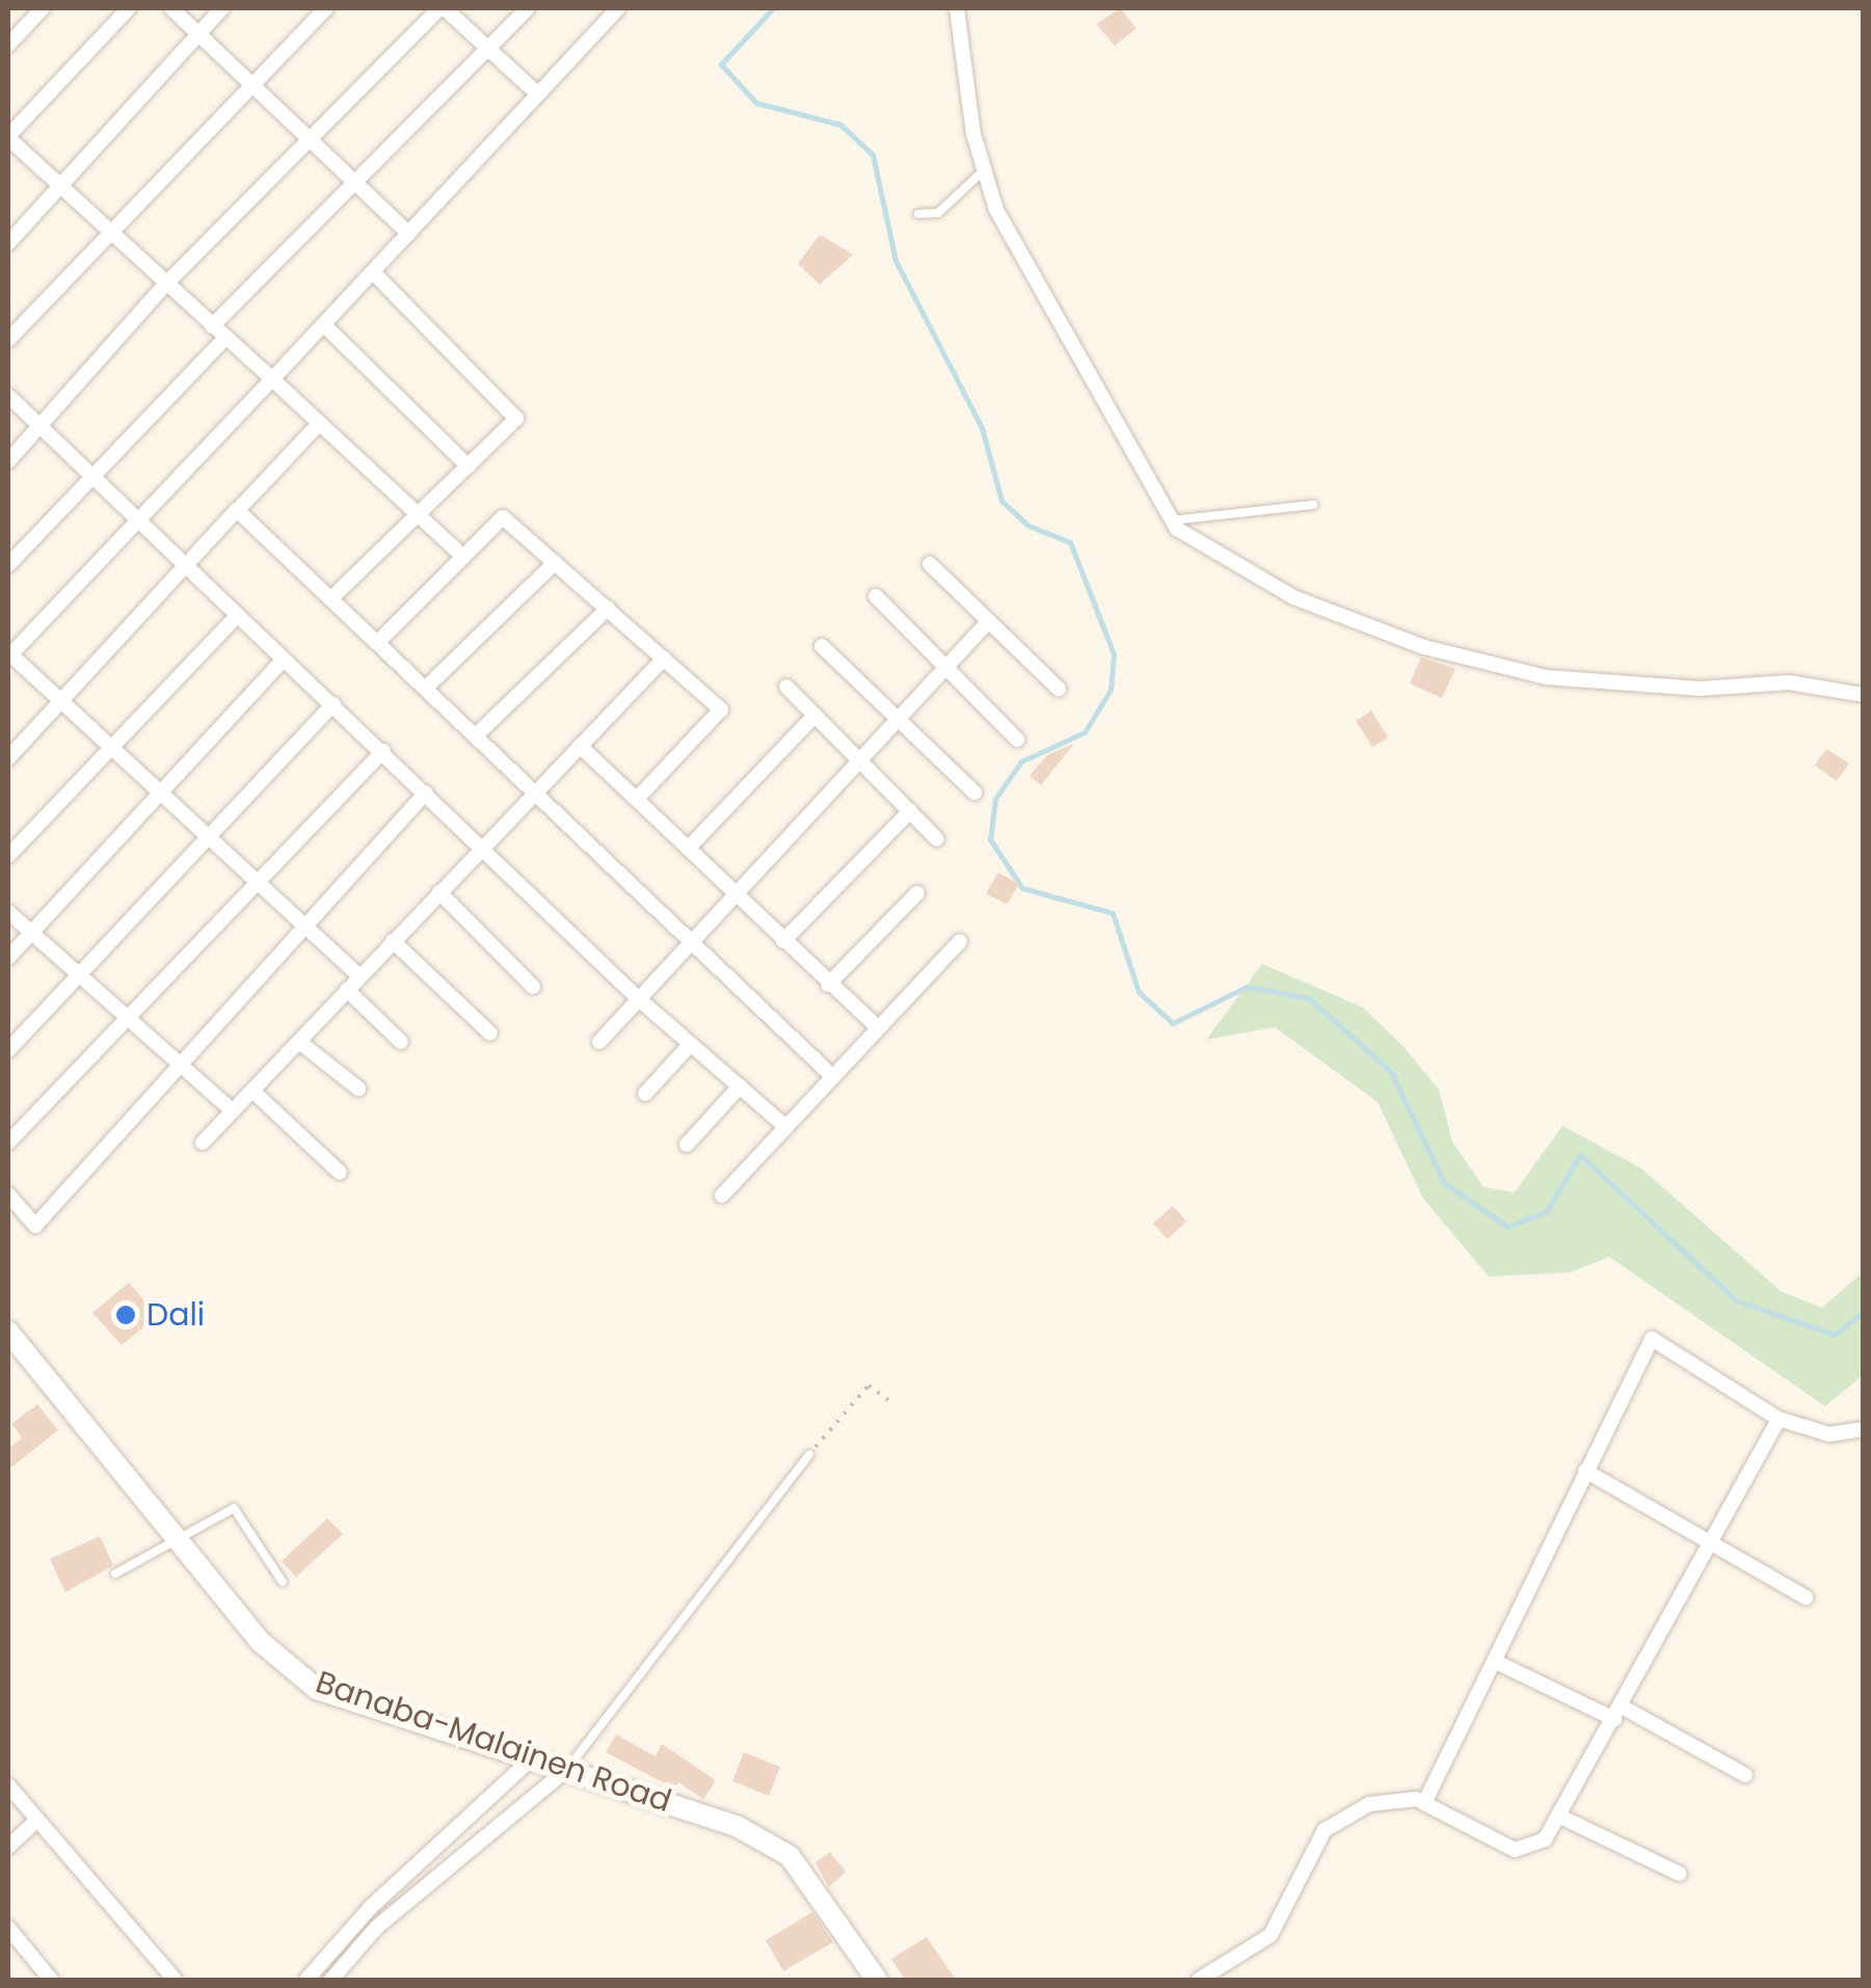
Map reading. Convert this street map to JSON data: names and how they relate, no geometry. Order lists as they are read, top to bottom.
{
  "streets": {
    "street": ["Banaba-Malainen Road"]
  },
  "places": ["Dali"]
}
